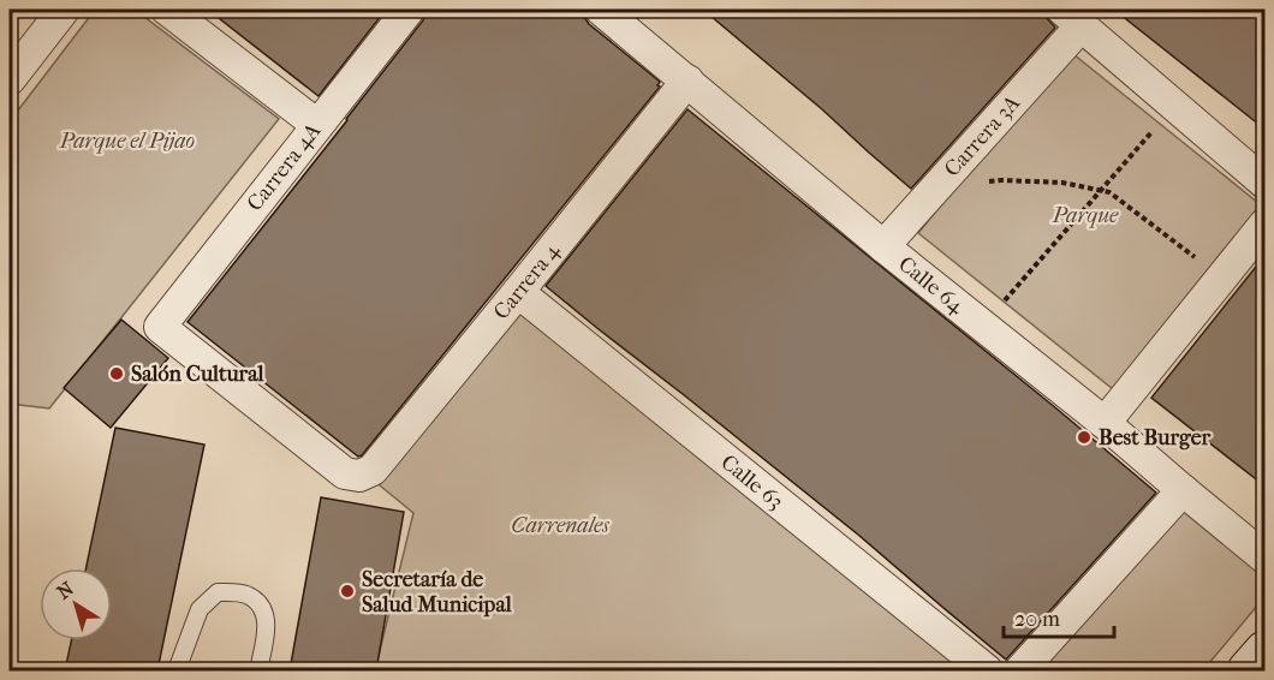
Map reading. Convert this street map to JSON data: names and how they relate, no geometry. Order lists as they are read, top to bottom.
{
  "streets": {
    "street": [
      "Carrera 3A",
      "Carrera 4A",
      "Carrera 4",
      "Calle 64",
      "Calle 63"
    ]
  },
  "crossings": [
    ["Carrera 3A", "Calle 64"],
    ["Carrera 4A", "Carrera 4"],
    ["Carrera 4", "Calle 64"],
    ["Carrera 4", "Calle 63"]
  ],
  "parks": ["Parque el Pijao", "Parque", "Carrenales"],
  "places": ["Salón Cultural", "Best Burger", "Secretaría de Salud Municipal"],
  "scale_bar": "20 m",
  "north": "top left"
}
